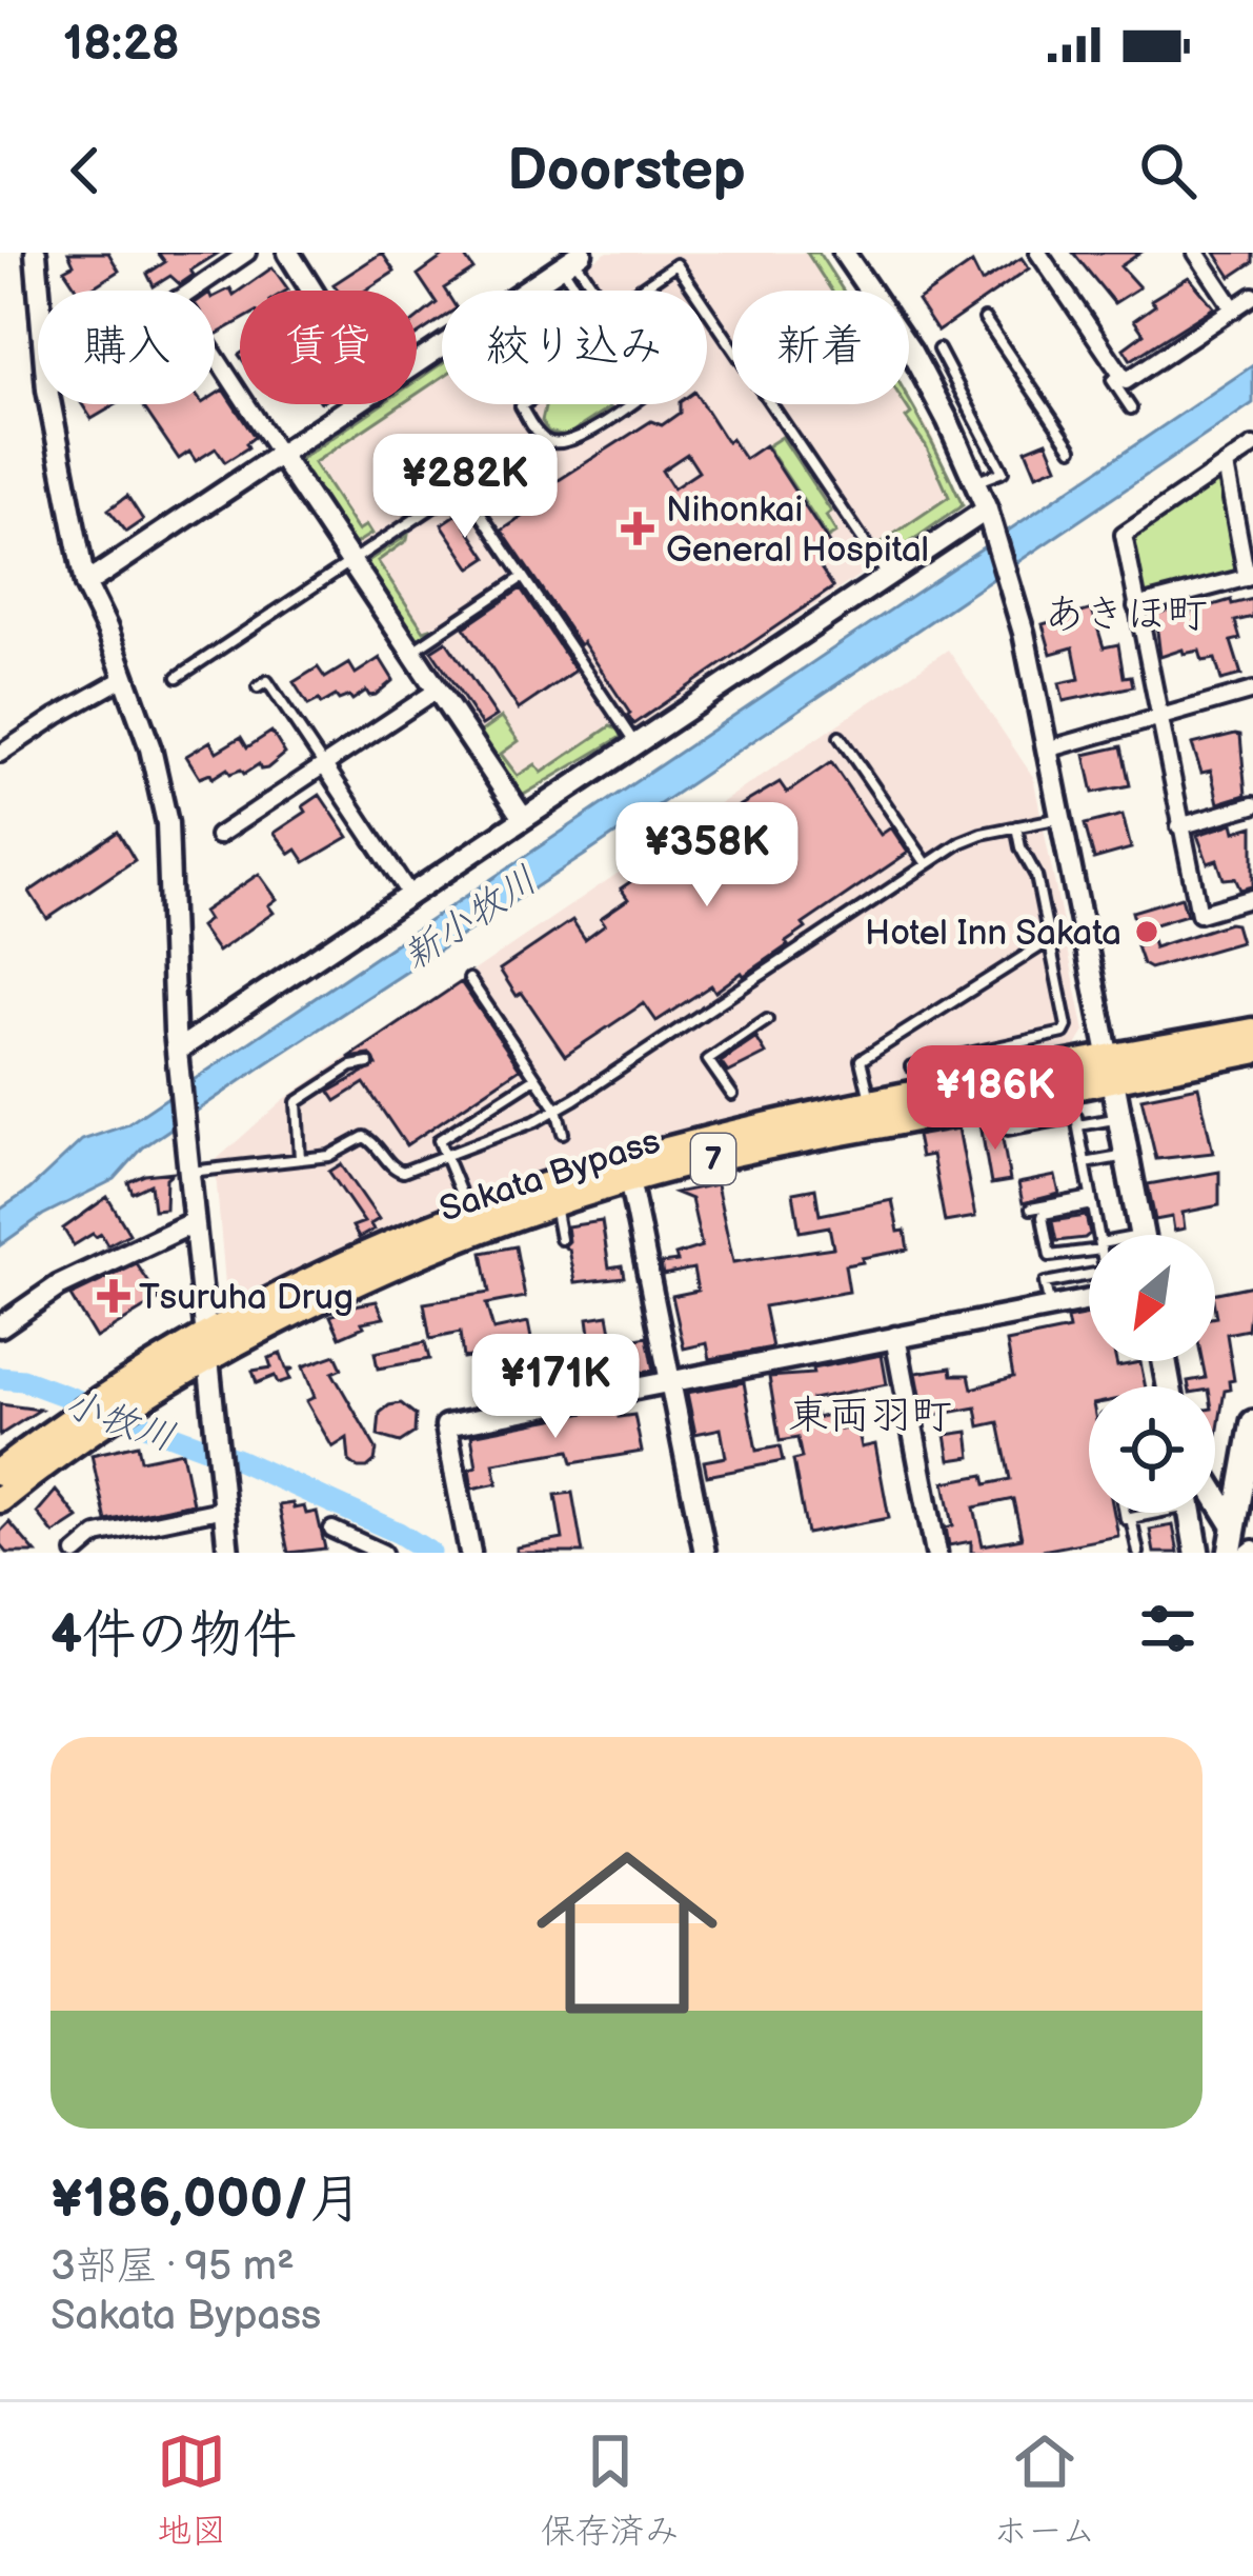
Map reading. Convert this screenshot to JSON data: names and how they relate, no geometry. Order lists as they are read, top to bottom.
{
  "streets": {
    "highway": ["7", "Sakata Bypass"]
  },
  "districts": ["あきほ町", "東両羽町"],
  "water": ["新小牧川", "小牧川"],
  "places": {
    "health": ["Nihonkai General Hospital", "Tsuruha Drug"],
    "other": ["Hotel Inn Sakata"]
  },
  "north": "bottom left",
  "page": {
    "status": "18:28",
    "header": "Doorstep",
    "chip": [
      "購入",
      "賃貸",
      "絞り込み",
      "新着"
    ],
    "price": [
      "¥282K",
      "¥358K",
      "¥186K",
      "¥171K"
    ],
    "heading": "4件の物件",
    "list": [
      {
        "name": "¥186,000/月",
        "note": "3部屋 · 95 m² · Sakata Bypass"
      }
    ],
    "tabs": ["地図", "保存済み", "ホーム"]
  }
}
